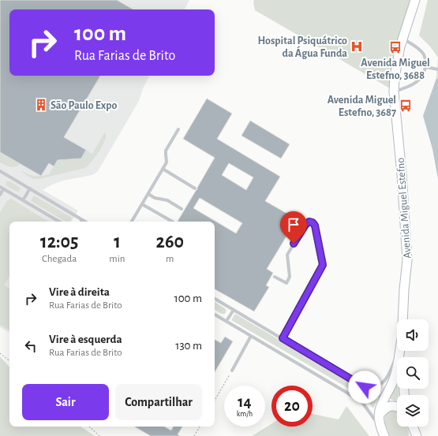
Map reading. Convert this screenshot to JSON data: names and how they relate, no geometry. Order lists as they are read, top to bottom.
{
  "streets": {
    "main road": ["Avenida Miguel Estefno"]
  },
  "places": {
    "hospital": ["Hospital Psiquátrico da Água Funda"],
    "bus stop": ["Avenida Miguel Estefno, 3688", "Avenida Miguel Estefno, 3687"],
    "building": ["São Paulo Expo"]
  },
  "page": {
    "turn": ["100 m", "Rua Farias de Brito"],
    "eta": [
      "12:05",
      "Chegada",
      "1",
      "min",
      "260",
      "m"
    ],
    "list": [
      {
        "name": "Vire à direita",
        "note": "Rua Farias de Brito",
        "value": "100 m"
      },
      {
        "name": "Vire à esquerda",
        "note": "Rua Farias de Brito",
        "value": "130 m"
      }
    ],
    "buttons": ["Sair", "Compartilhar"],
    "speed": "14 km/h",
    "limit": "20"
  }
}
